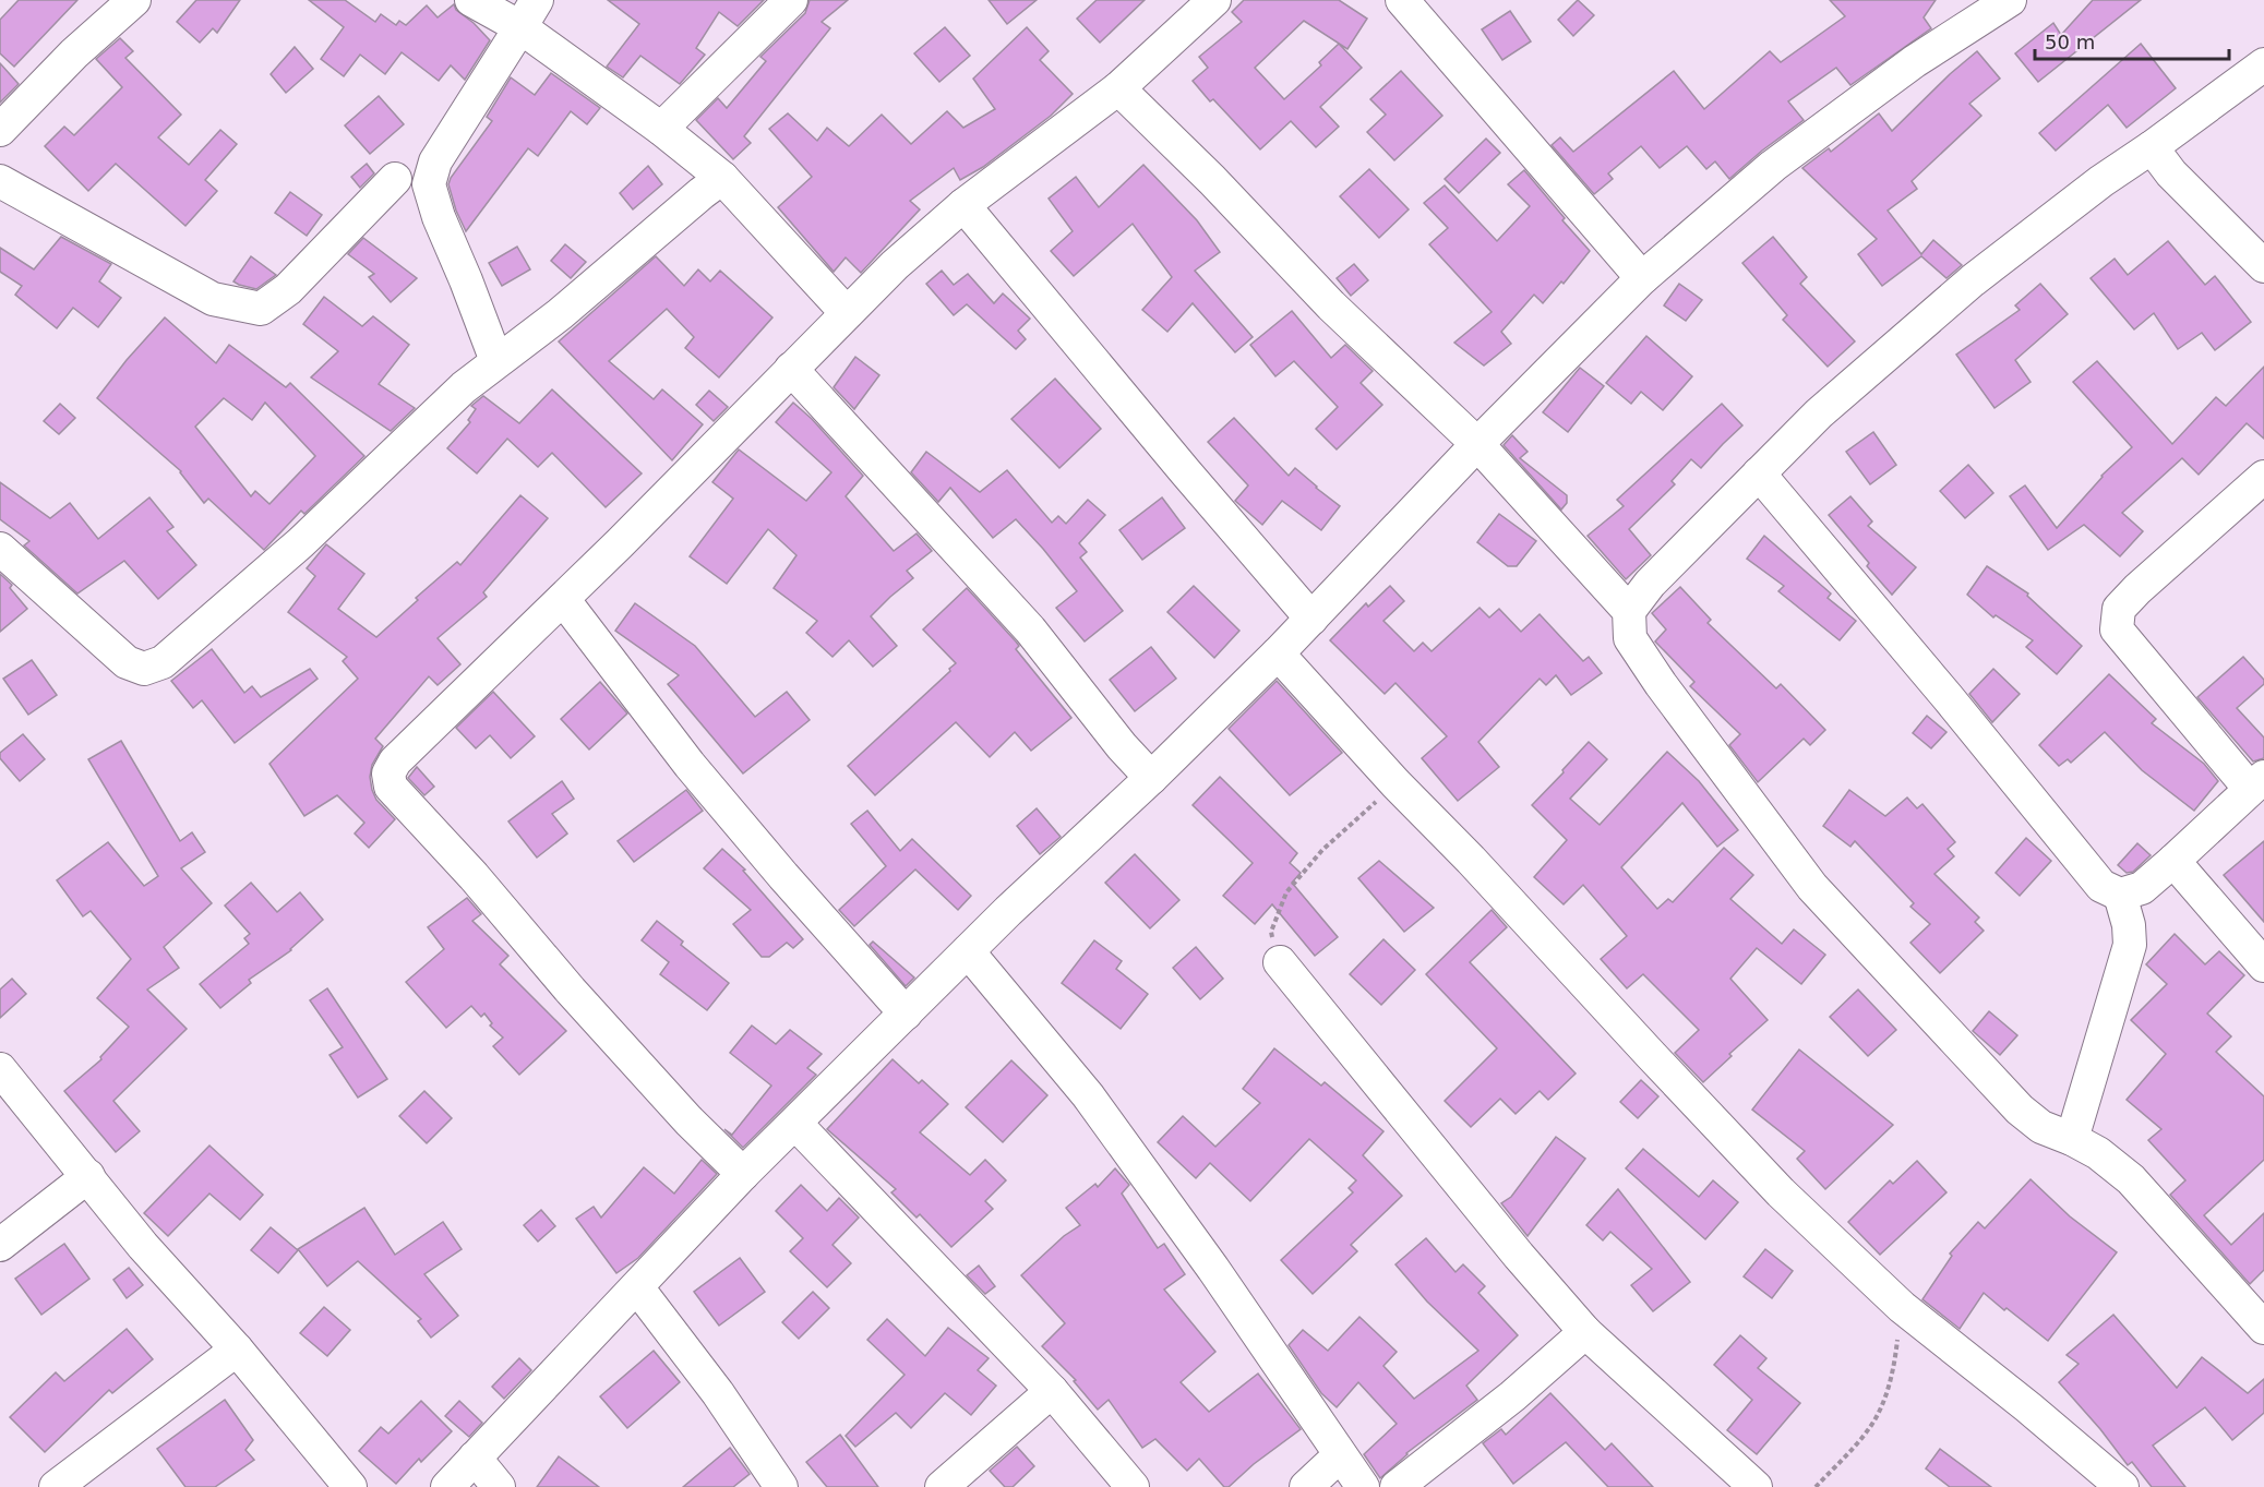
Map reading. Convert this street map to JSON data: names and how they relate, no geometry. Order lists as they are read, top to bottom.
{
  "scale_bar": "50 m"
}
